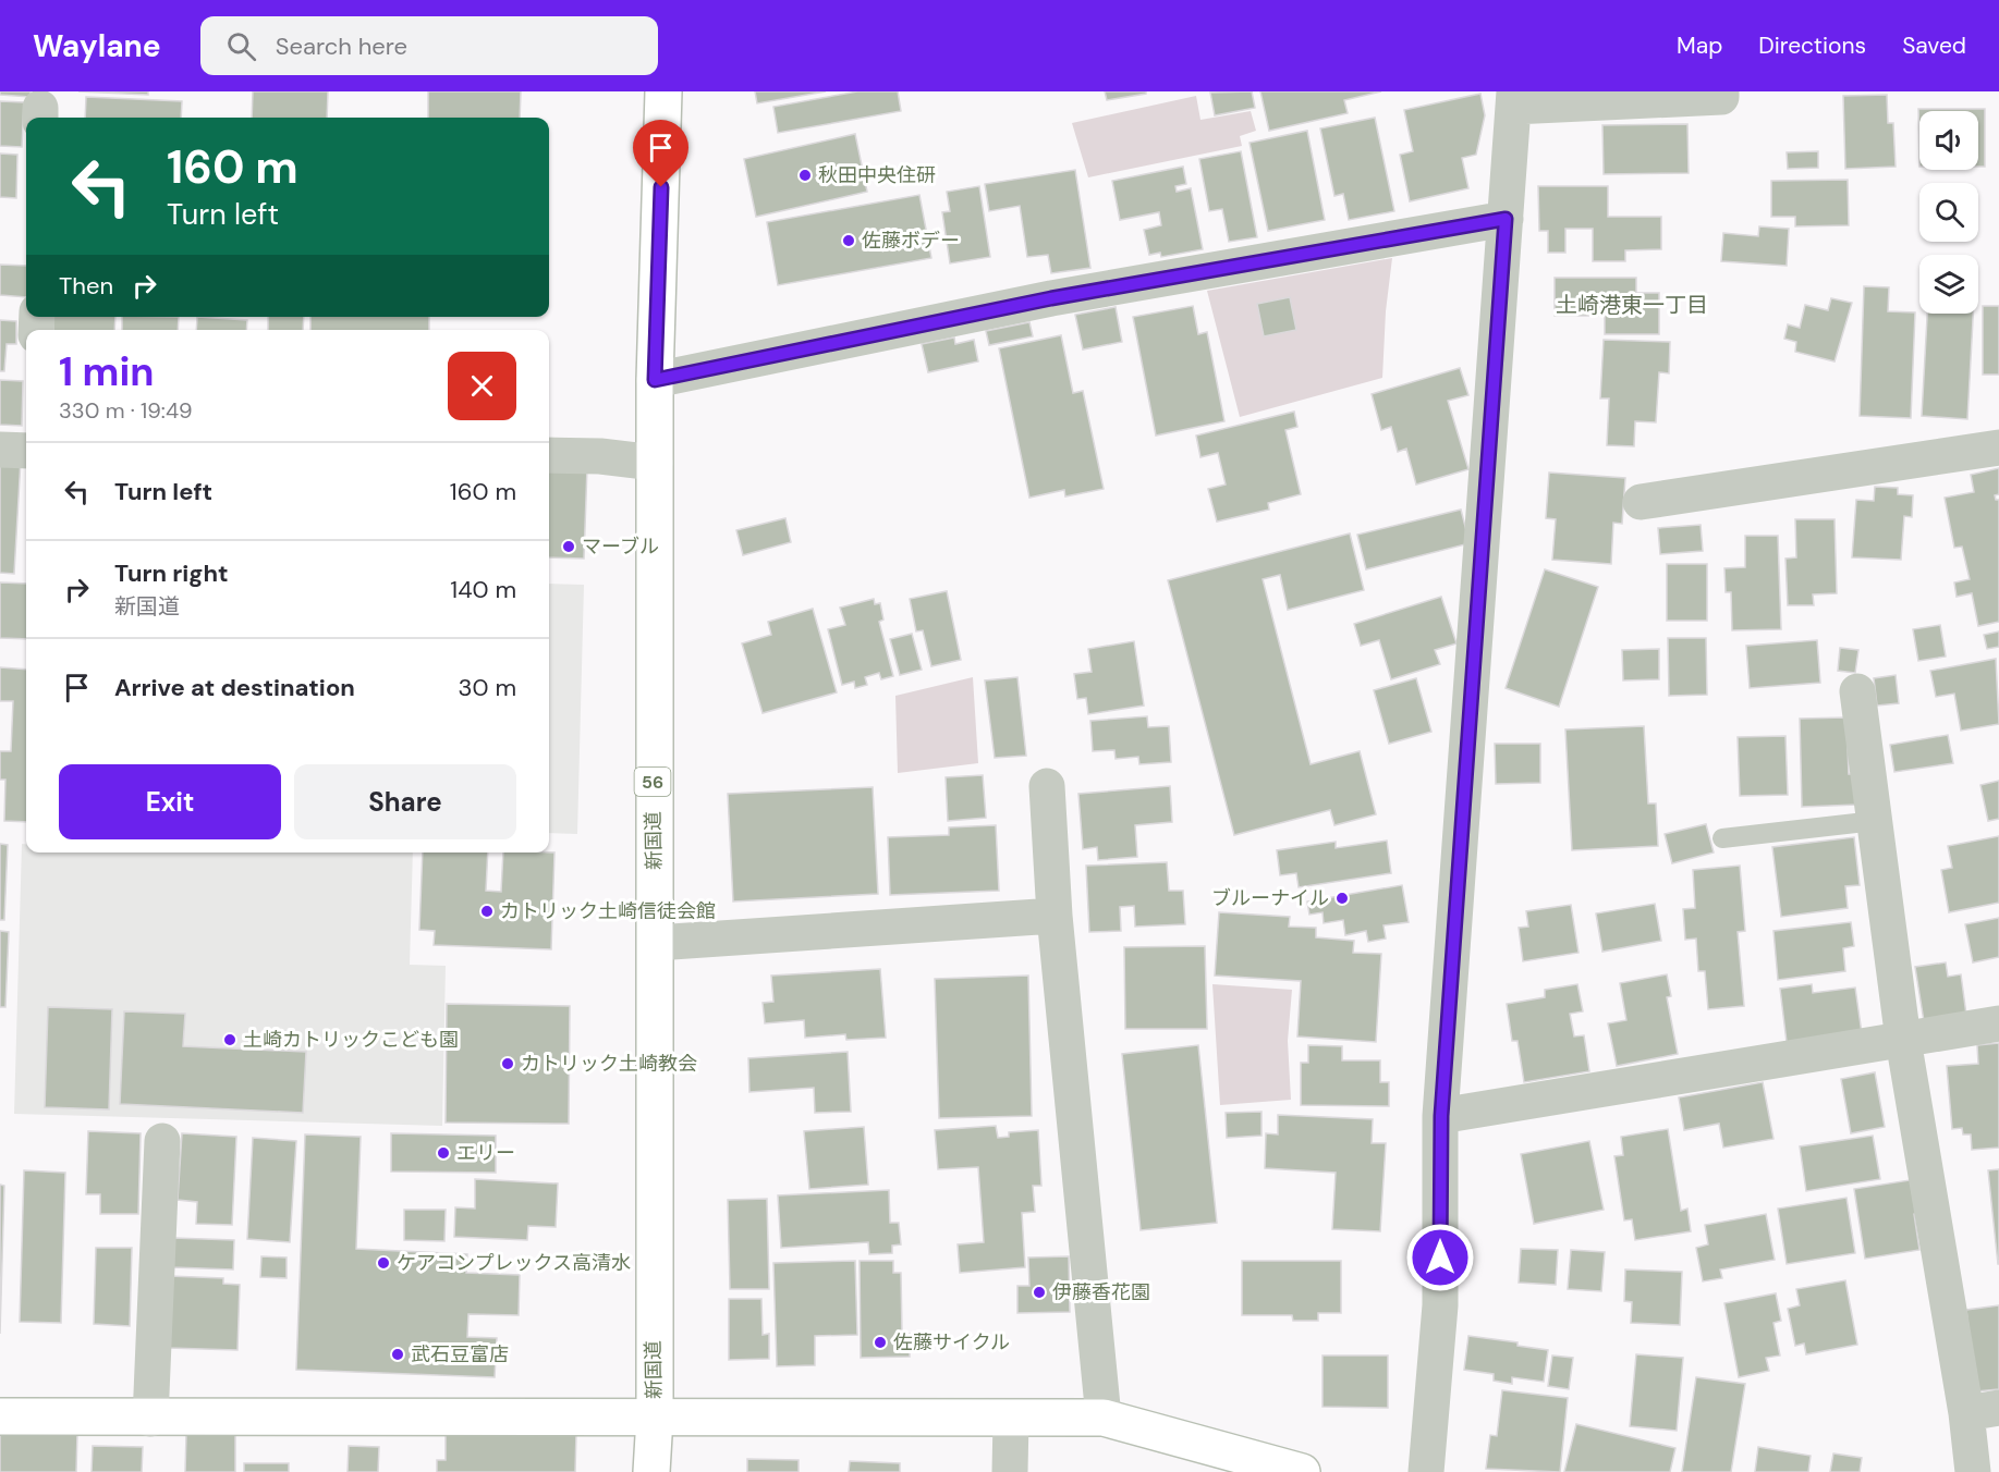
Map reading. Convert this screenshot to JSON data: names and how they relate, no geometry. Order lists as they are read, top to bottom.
{
  "streets": {
    "main road": ["56", "新国道"]
  },
  "districts": ["土崎港東一丁目"],
  "places": [
    "秋田中央住研",
    "佐藤ボデー",
    "マーブル",
    "ブルーナイル",
    "カトリック土崎信徒会館",
    "土崎カトリックこども園",
    "カトリック土崎教会",
    "エリー",
    "ケアコンプレックス高清水",
    "伊藤香花園",
    "佐藤サイクル",
    "武石豆富店"
  ],
  "page": {
    "header": "Waylane",
    "search": "Search here",
    "nav": ["Map", "Directions", "Saved"],
    "turn": ["160 m", "Turn left"],
    "then": "Then",
    "heading": ["1 min", "330 m · 19:49"],
    "list": [
      {
        "name": "Turn left",
        "value": "160 m"
      },
      {
        "name": "Turn right",
        "note": "新国道",
        "value": "140 m"
      },
      {
        "name": "Arrive at destination",
        "value": "30 m"
      }
    ],
    "buttons": ["Exit", "Share"]
  }
}
